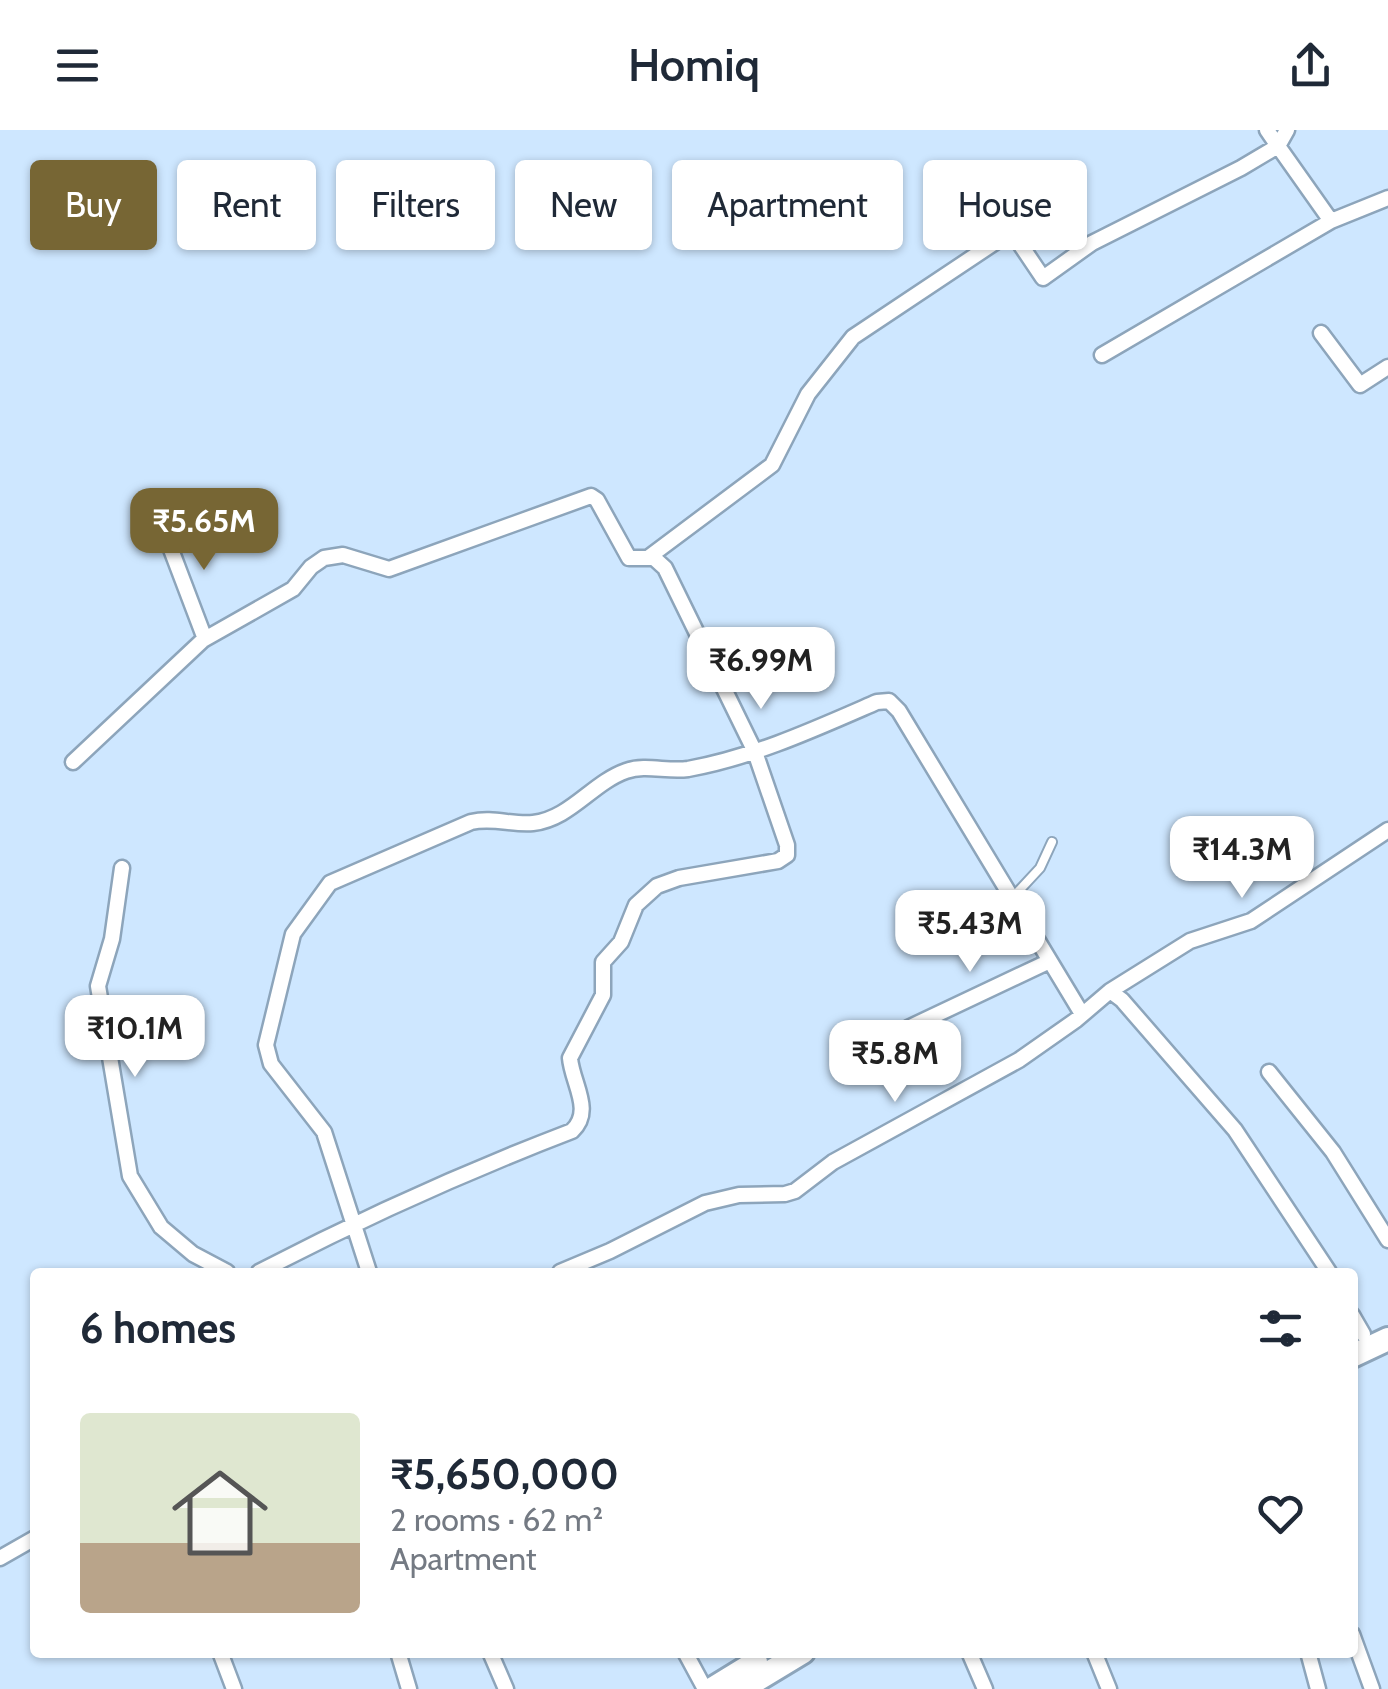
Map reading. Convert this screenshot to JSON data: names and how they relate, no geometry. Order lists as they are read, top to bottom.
{
  "page": {
    "header": "Homiq",
    "chip": [
      "Buy",
      "Rent",
      "Filters",
      "New",
      "Apartment",
      "House"
    ],
    "price": [
      "₹5.65M",
      "₹6.99M",
      "₹14.3M",
      "₹5.43M",
      "₹10.1M",
      "₹5.8M"
    ],
    "heading": "6 homes",
    "list": [
      {
        "name": "₹5,650,000",
        "note": "2 rooms · 62 m² · Apartment"
      }
    ]
  }
}
